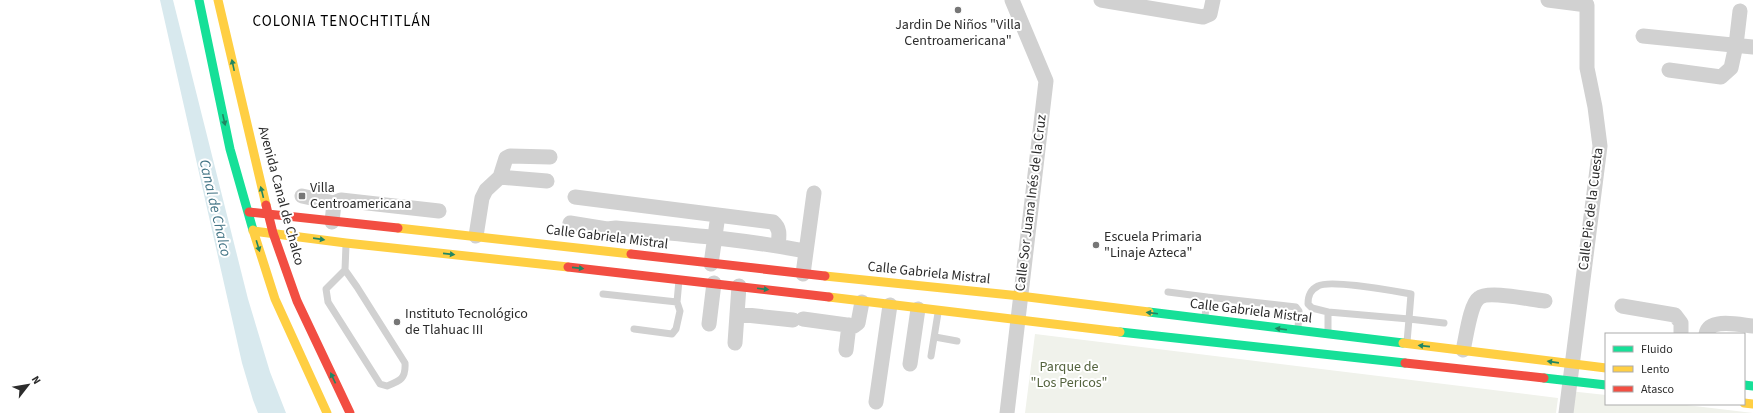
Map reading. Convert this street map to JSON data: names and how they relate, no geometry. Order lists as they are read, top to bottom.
{
  "streets": {
    "street": [
      "Avenida Canal de Chalco",
      "Calle Sor Juana Inés de la Cruz",
      "Calle Pie de la Cuesta",
      "Calle Gabriela Mistral"
    ]
  },
  "crossings": [
    ["Avenida Canal de Chalco", "Calle Gabriela Mistral"],
    ["Calle Sor Juana Inés de la Cruz", "Calle Gabriela Mistral"],
    ["Calle Pie de la Cuesta", "Calle Gabriela Mistral"]
  ],
  "districts": ["COLONIA TENOCHTITLÁN"],
  "water": ["Canal de Chalco"],
  "parks": ["Parque de \"Los Pericos\""],
  "places": {
    "other": ["Jardin De Niños \"Villa Centroamericana\"", "Escuela Primaria \"Linaje Azteca\"", "Instituto Tecnológico de Tlahuac III"],
    "transit": ["Villa Centroamericana"]
  },
  "legend": ["Fluido", "Lento", "Atasco"],
  "north": "top right"
}
